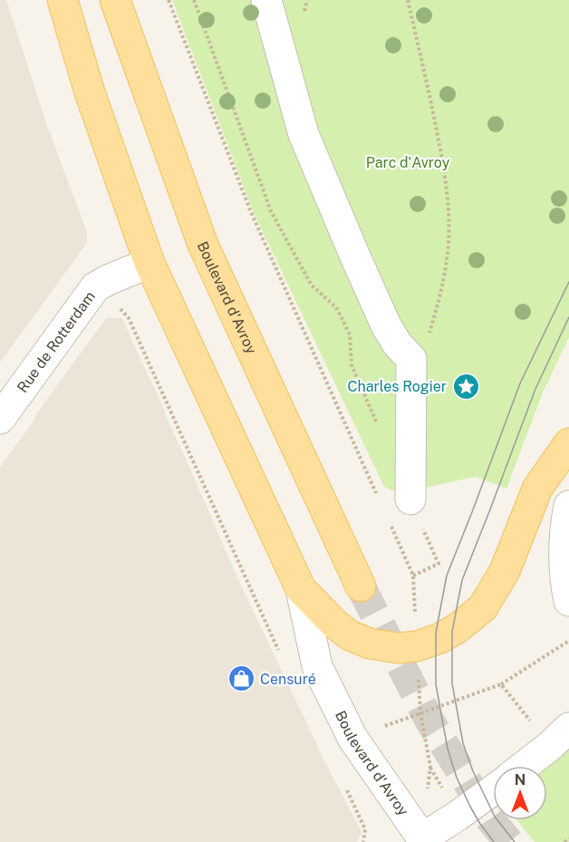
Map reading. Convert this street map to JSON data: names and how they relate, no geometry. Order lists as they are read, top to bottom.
{
  "streets": {
    "main road": ["Boulevard d'Avroy"],
    "street": ["Rue de Rotterdam"]
  },
  "parks": ["Parc d'Avroy"],
  "places": {
    "place": ["Charles Rogier"],
    "shop": ["Censuré"]
  },
  "north": "top"
}
